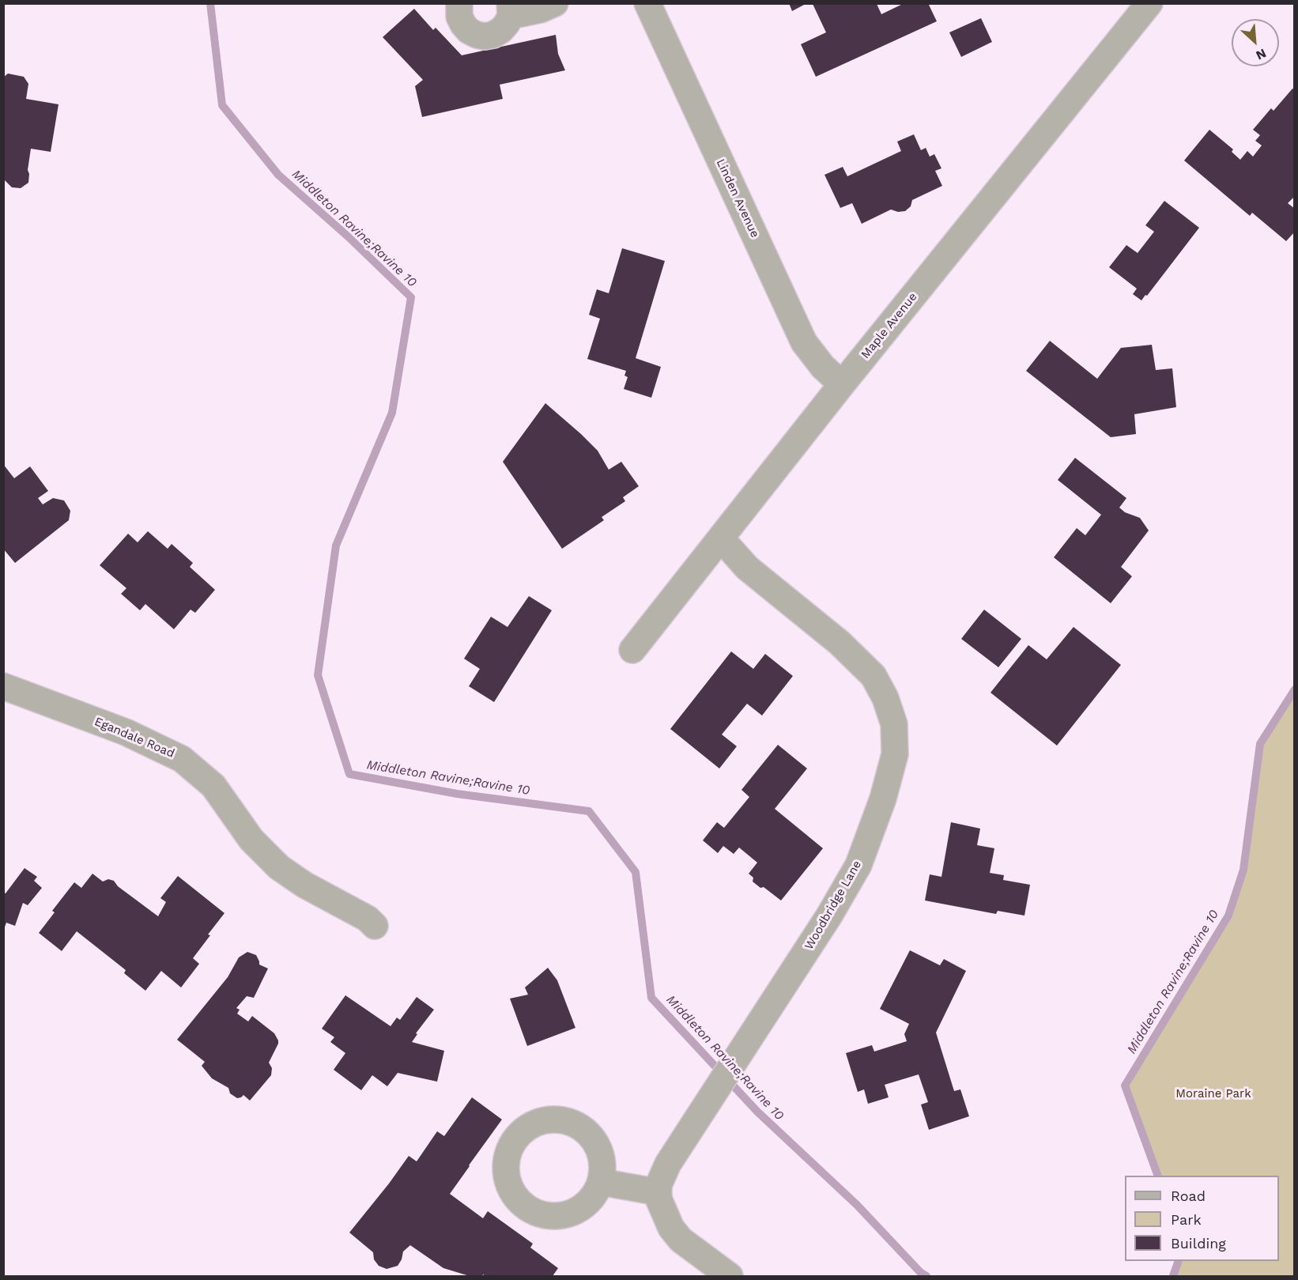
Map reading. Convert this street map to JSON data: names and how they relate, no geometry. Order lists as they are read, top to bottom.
{
  "streets": {
    "street": [
      "Linden Avenue",
      "Maple Avenue",
      "Egandale Road",
      "Woodbridge Lane"
    ]
  },
  "crossings": [
    ["Linden Avenue", "Maple Avenue"],
    ["Maple Avenue", "Woodbridge Lane"]
  ],
  "water": ["Middleton Ravine;Ravine 10"],
  "parks": ["Moraine Park"],
  "legend": ["Road", "Park", "Building"],
  "north": "bottom right"
}
